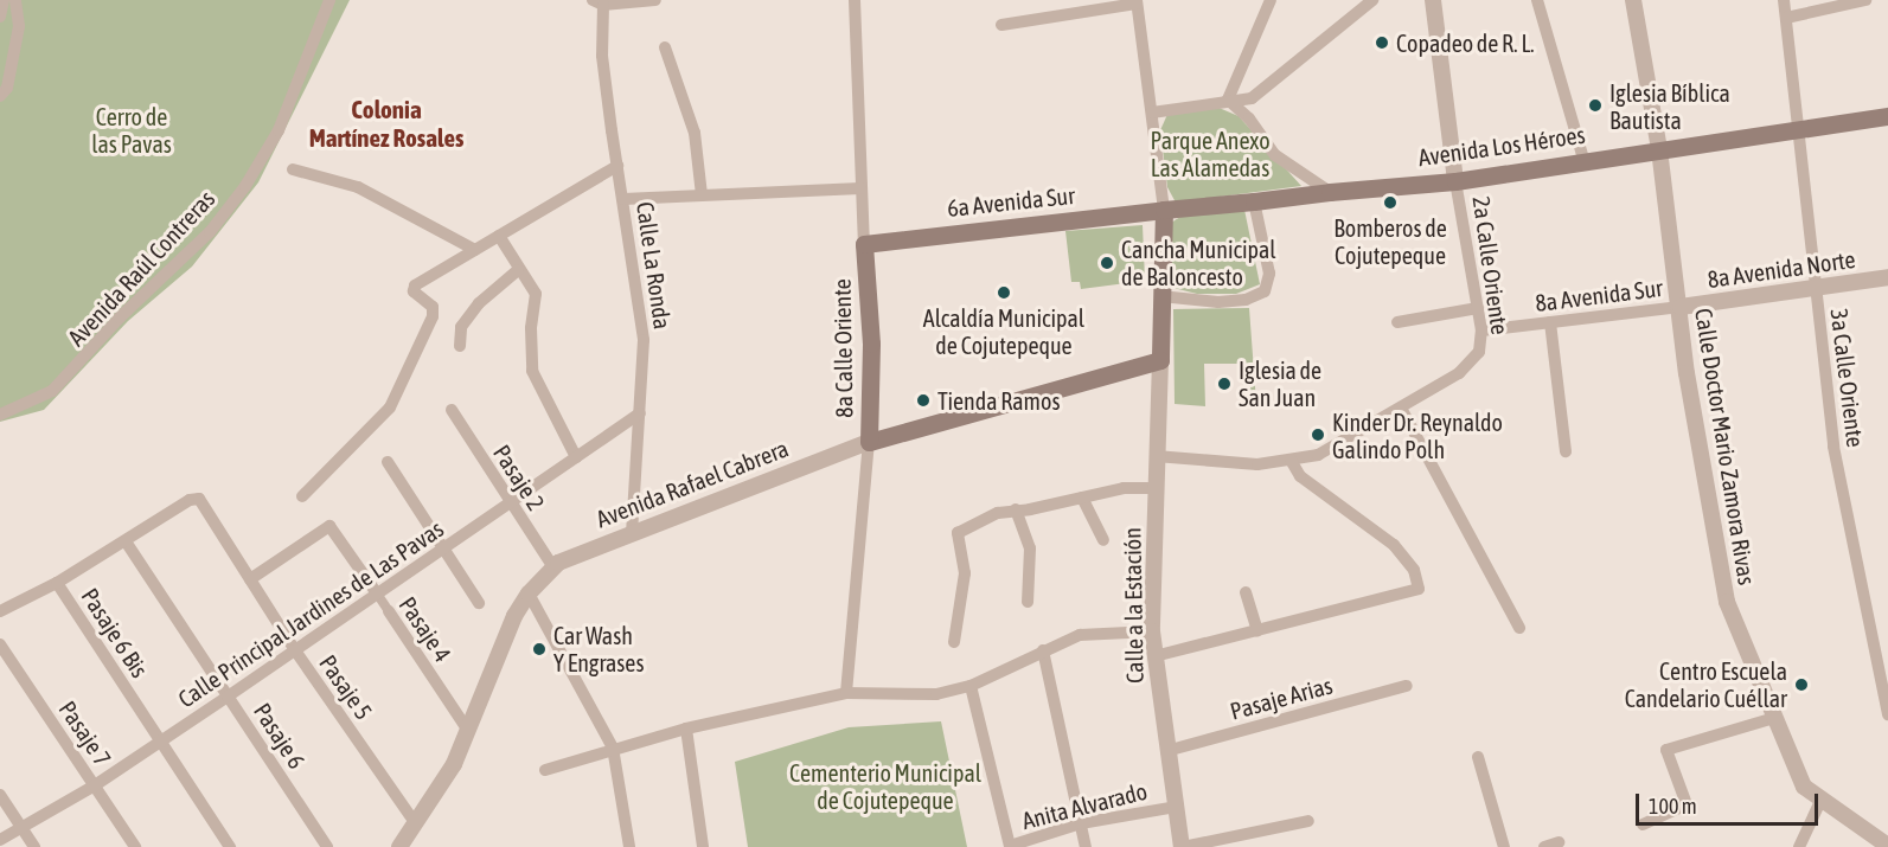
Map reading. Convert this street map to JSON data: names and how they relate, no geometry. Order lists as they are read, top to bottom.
{
  "streets": {
    "main road": [
      "Avenida Los Héroes",
      "6a Avenida Sur",
      "8a Calle Oriente",
      "Avenida Rafael Cabrera"
    ],
    "street": [
      "Calle La Ronda",
      "2a Calle Oriente",
      "Avenida Raúl Contreras",
      "8a Avenida Norte",
      "8a Avenida Sur",
      "3a Calle Oriente",
      "Calle Doctor Mario Zamora Rivas",
      "Pasaje 2",
      "Calle a la Estación",
      "Calle Principal Jardines de Las Pavas",
      "Pasaje 4",
      "Pasaje 6 Bis",
      "Pasaje 5",
      "Pasaje Arias",
      "Pasaje 7",
      "Pasaje 6",
      "Anita Alvarado"
    ]
  },
  "crossings": [
    ["Avenida Los Héroes", "6a Avenida Sur"],
    ["Avenida Los Héroes", "2a Calle Oriente"],
    ["Avenida Los Héroes", "3a Calle Oriente"],
    ["Avenida Los Héroes", "Calle Doctor Mario Zamora Rivas"],
    ["6a Avenida Sur", "8a Calle Oriente"],
    ["Calle La Ronda", "Avenida Rafael Cabrera"],
    ["Calle La Ronda", "Calle Principal Jardines de Las Pavas"],
    ["2a Calle Oriente", "8a Avenida Sur"],
    ["2a Calle Oriente", "Calle a la Estación"],
    ["8a Avenida Norte", "8a Avenida Sur"],
    ["8a Avenida Norte", "3a Calle Oriente"],
    ["8a Avenida Norte", "Calle Doctor Mario Zamora Rivas"],
    ["8a Avenida Sur", "Calle Doctor Mario Zamora Rivas"],
    ["8a Calle Oriente", "Avenida Rafael Cabrera"],
    ["Pasaje 2", "Avenida Rafael Cabrera"],
    ["Pasaje 2", "Calle Principal Jardines de Las Pavas"],
    ["Avenida Rafael Cabrera", "Calle a la Estación"],
    ["Avenida Rafael Cabrera", "Pasaje 4"],
    ["Avenida Rafael Cabrera", "Pasaje 5"],
    ["Calle a la Estación", "Pasaje Arias"],
    ["Calle a la Estación", "Anita Alvarado"],
    ["Calle Principal Jardines de Las Pavas", "Pasaje 4"],
    ["Calle Principal Jardines de Las Pavas", "Pasaje 6 Bis"],
    ["Calle Principal Jardines de Las Pavas", "Pasaje 5"],
    ["Calle Principal Jardines de Las Pavas", "Pasaje 7"],
    ["Calle Principal Jardines de Las Pavas", "Pasaje 6"],
    ["Pasaje 4", "Pasaje 5"],
    ["Pasaje 5", "Pasaje 6"]
  ],
  "districts": ["Colonia Martínez Rosales"],
  "parks": ["Cerro de las Pavas", "Parque Anexo Las Alamedas", "Cementerio Municipal de Cojutepeque"],
  "places": [
    "Copadeo de R. L.",
    "Iglesia Bíblica Bautista",
    "Bomberos de Cojutepeque",
    "Cancha Municipal de Baloncesto",
    "Alcaldía Municipal de Cojutepeque",
    "Iglesia de San Juan",
    "Tienda Ramos",
    "Kinder Dr. Reynaldo Galindo Polh",
    "Car Wash Y Engrases",
    "Centro Escuela Candelario Cuéllar"
  ],
  "scale_bar": "100 m"
}
